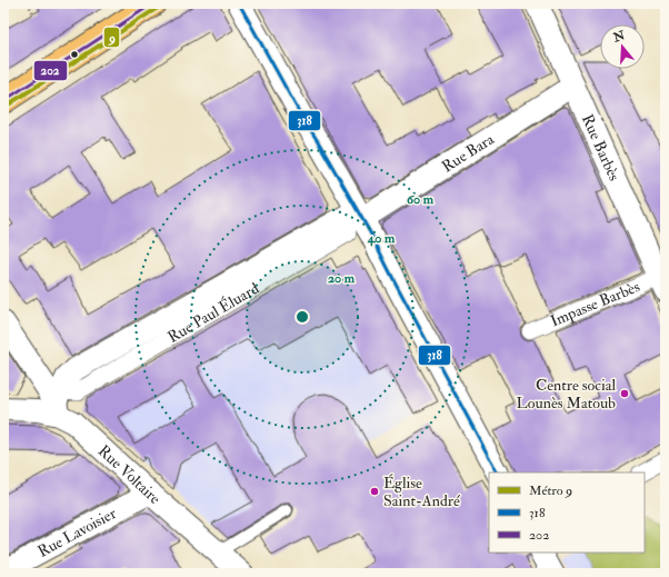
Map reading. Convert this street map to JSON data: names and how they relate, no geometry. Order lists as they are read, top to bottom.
{
  "streets": {
    "street": [
      "Rue Barbès",
      "Rue Bara",
      "Impasse Barbès",
      "Rue Paul Éluard",
      "Rue Voltaire",
      "Rue Lavoisier"
    ]
  },
  "crossings": [
    ["Rue Barbès", "Rue Bara"],
    ["Rue Barbès", "Impasse Barbès"],
    ["Rue Bara", "Rue Paul Éluard"],
    ["Rue Paul Éluard", "Rue Voltaire"],
    ["Rue Voltaire", "Rue Lavoisier"]
  ],
  "places": ["Centre social Lounès Matoub", "Église Saint-André"],
  "lines": ["metro line 9", "transit line 318", "transit line 202"],
  "legend": ["Métro 9", "318", "202"],
  "north": "top",
  "rings": ["60 m", "40 m", "20 m"]
}
